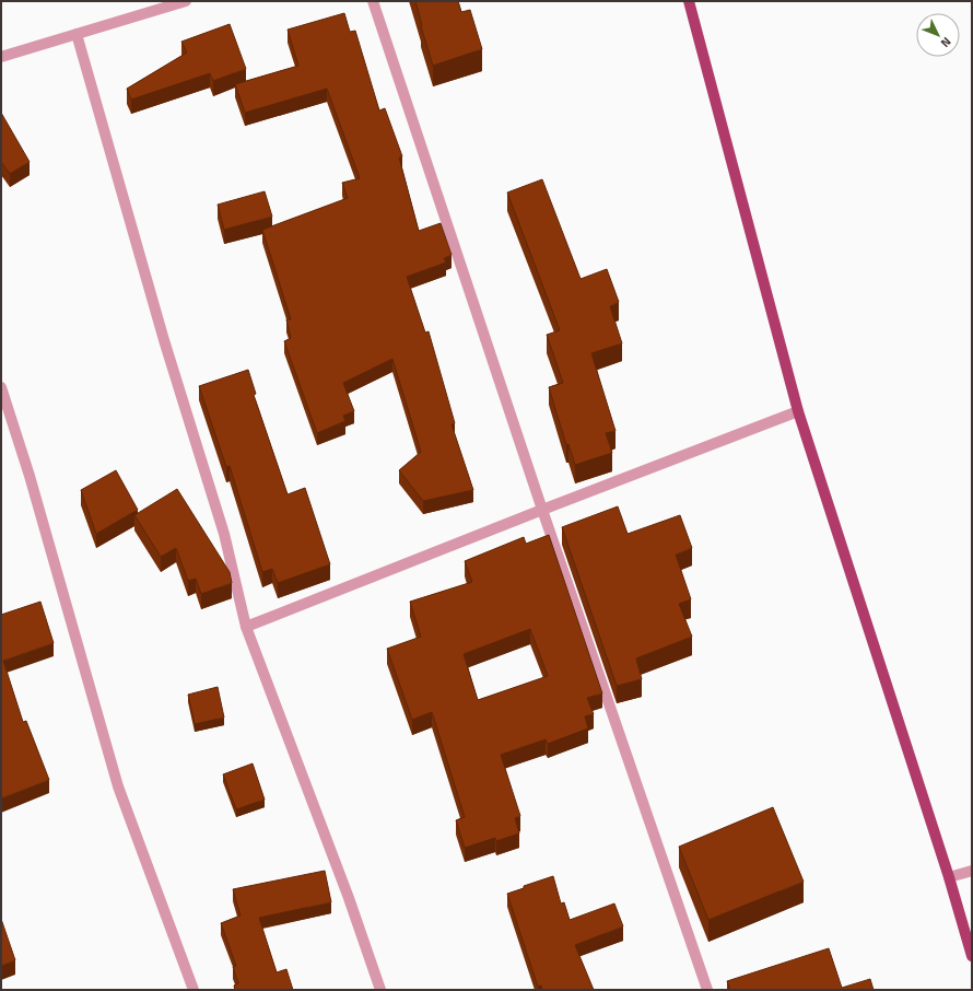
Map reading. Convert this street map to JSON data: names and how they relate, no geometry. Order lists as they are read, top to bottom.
{
  "north": "bottom right"
}
